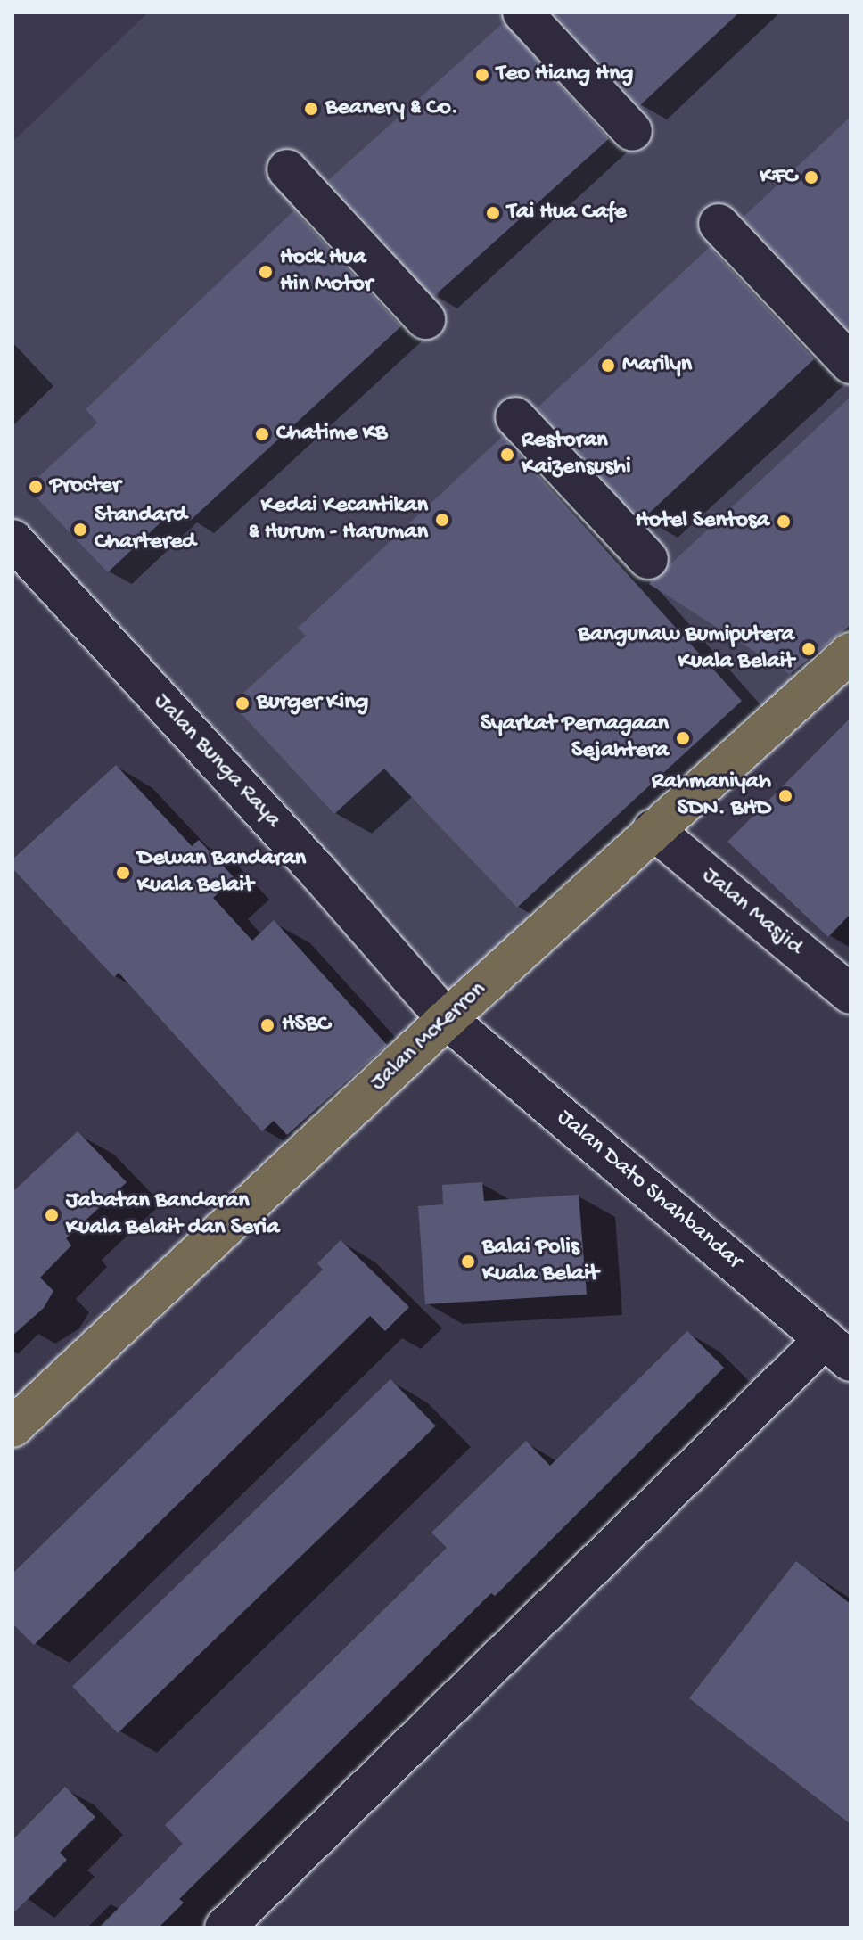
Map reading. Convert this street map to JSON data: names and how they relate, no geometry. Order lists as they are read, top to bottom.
{
  "streets": {
    "main road": ["Jalan McKerron"],
    "street": ["Jalan Bunga Raya", "Jalan Masjid", "Jalan Dato Shahbandar"]
  },
  "crossings": [
    ["Jalan Bunga Raya", "Jalan McKerron"],
    ["Jalan Bunga Raya", "Jalan Dato Shahbandar"],
    ["Jalan Masjid", "Jalan McKerron"],
    ["Jalan McKerron", "Jalan Dato Shahbandar"]
  ],
  "places": [
    "Teo Hiang Hng",
    "Beanery & Co.",
    "KFC",
    "Tai Hua Cafe",
    "Hock Hua Hin Motor",
    "Marilyn",
    "Chatime KB",
    "Restoran Kaizensushi",
    "Procter",
    "Kedai Kecantikan & Hurum - Haruman",
    "Hotel Sentosa",
    "Standard Chartered",
    "Bangunaw Bumiputera Kuala Belait",
    "Burger King",
    "Syarkat Pernagaan Sejahtera",
    "Rahmaniyah SDN. BHD",
    "Dewan Bandaran Kuala Belait",
    "HSBC",
    "Jabatan Bandaran Kuala Belait dan Seria",
    "Balai Polis Kuala Belait"
  ]
}
